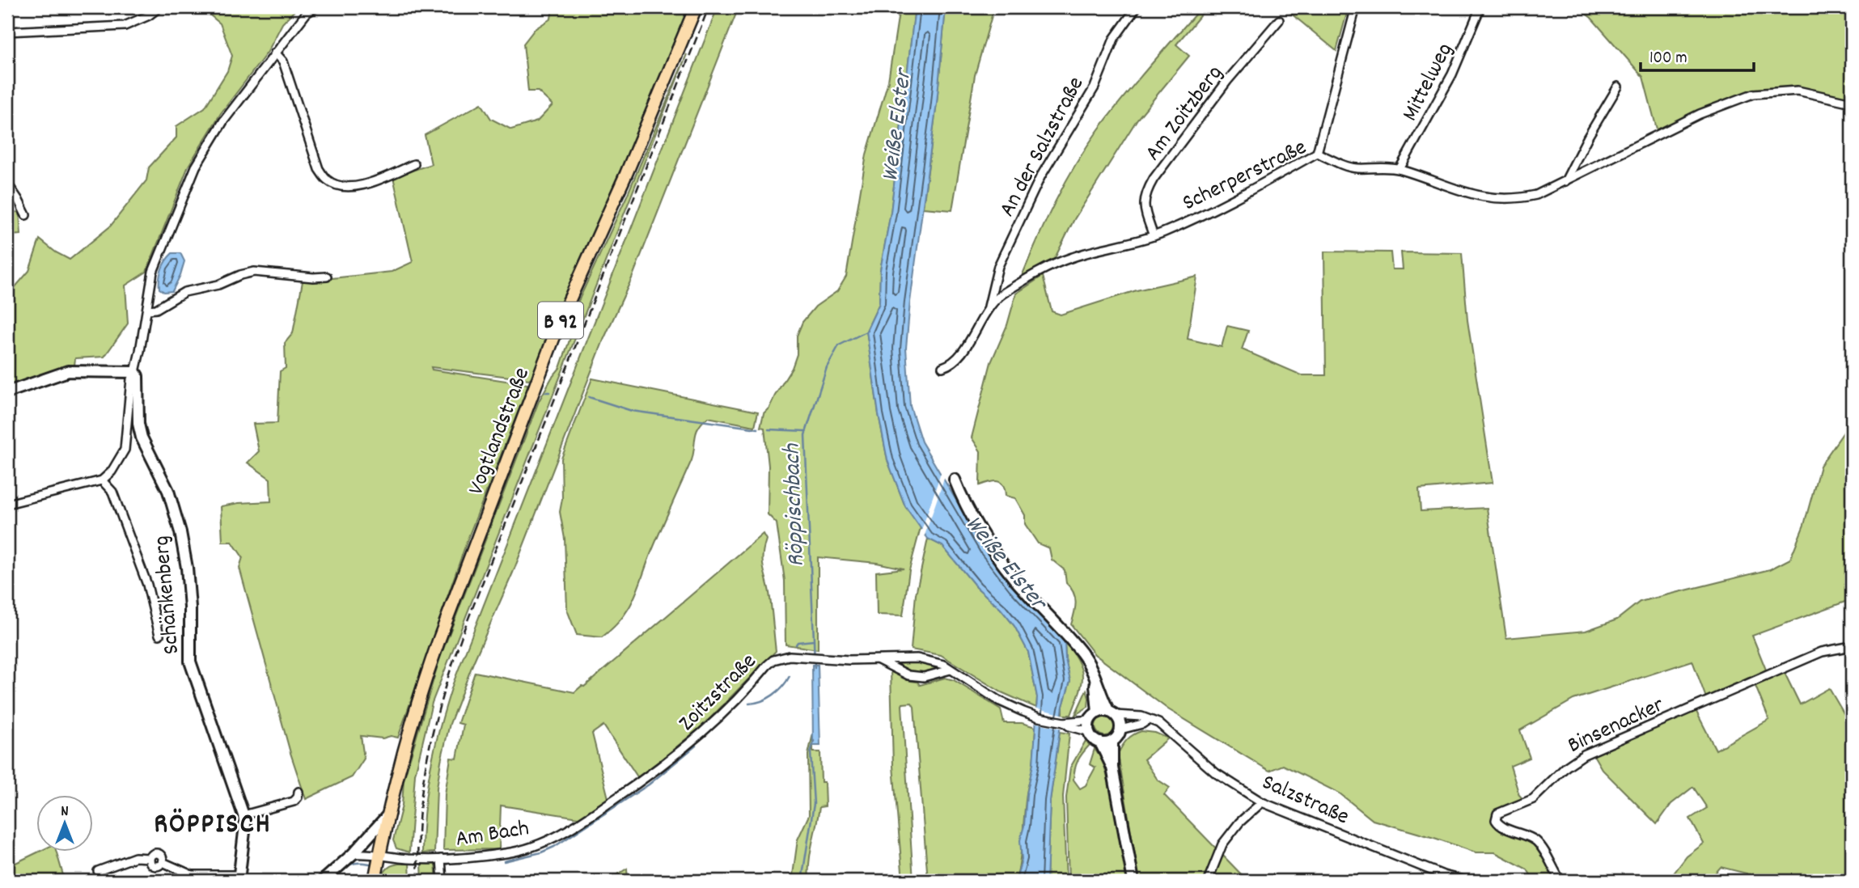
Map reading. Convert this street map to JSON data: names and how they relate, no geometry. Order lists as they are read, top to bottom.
{
  "streets": {
    "main road": ["B 92", "Vogtlandstraße"],
    "street": [
      "Mittelweg",
      "Am Zoitzberg",
      "An der Salzstraße",
      "Scherperstraße",
      "Schänkenberg",
      "Zoitzstraße",
      "Binsenacker",
      "Salzstraße",
      "Am Bach"
    ]
  },
  "crossings": [
    ["Mittelweg", "Scherperstraße"],
    ["Am Zoitzberg", "Scherperstraße"],
    ["An der Salzstraße", "Scherperstraße"],
    ["Vogtlandstraße", "Am Bach"],
    ["Zoitzstraße", "Salzstraße"],
    ["Zoitzstraße", "Am Bach"]
  ],
  "districts": ["RÖPPISCH"],
  "water": ["Weiße Elster", "Röppischbach"],
  "scale_bar": "100 m",
  "north": "top"
}
